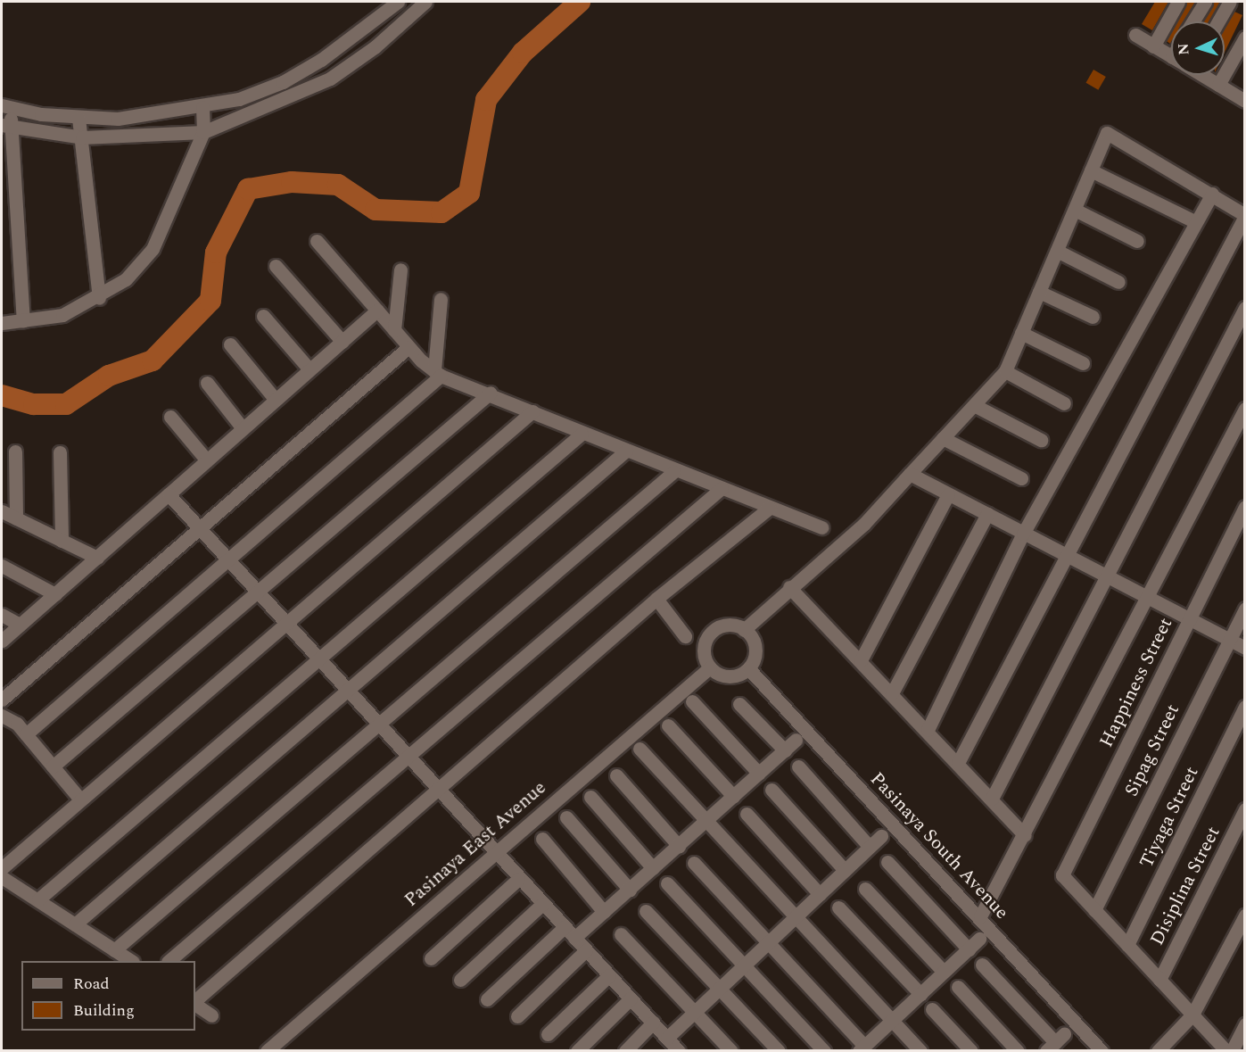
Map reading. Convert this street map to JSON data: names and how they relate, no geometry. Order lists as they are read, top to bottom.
{
  "streets": {
    "street": [
      "Happiness Street",
      "Sipag Street",
      "Tiyaga Street",
      "Pasinaya East Avenue",
      "Pasinaya South Avenue",
      "Disiplina Street"
    ]
  },
  "crossings": [
    ["Happiness Street", "Sipag Street"],
    ["Pasinaya East Avenue", "Pasinaya South Avenue"]
  ],
  "legend": ["Road", "Building"],
  "north": "left"
}
